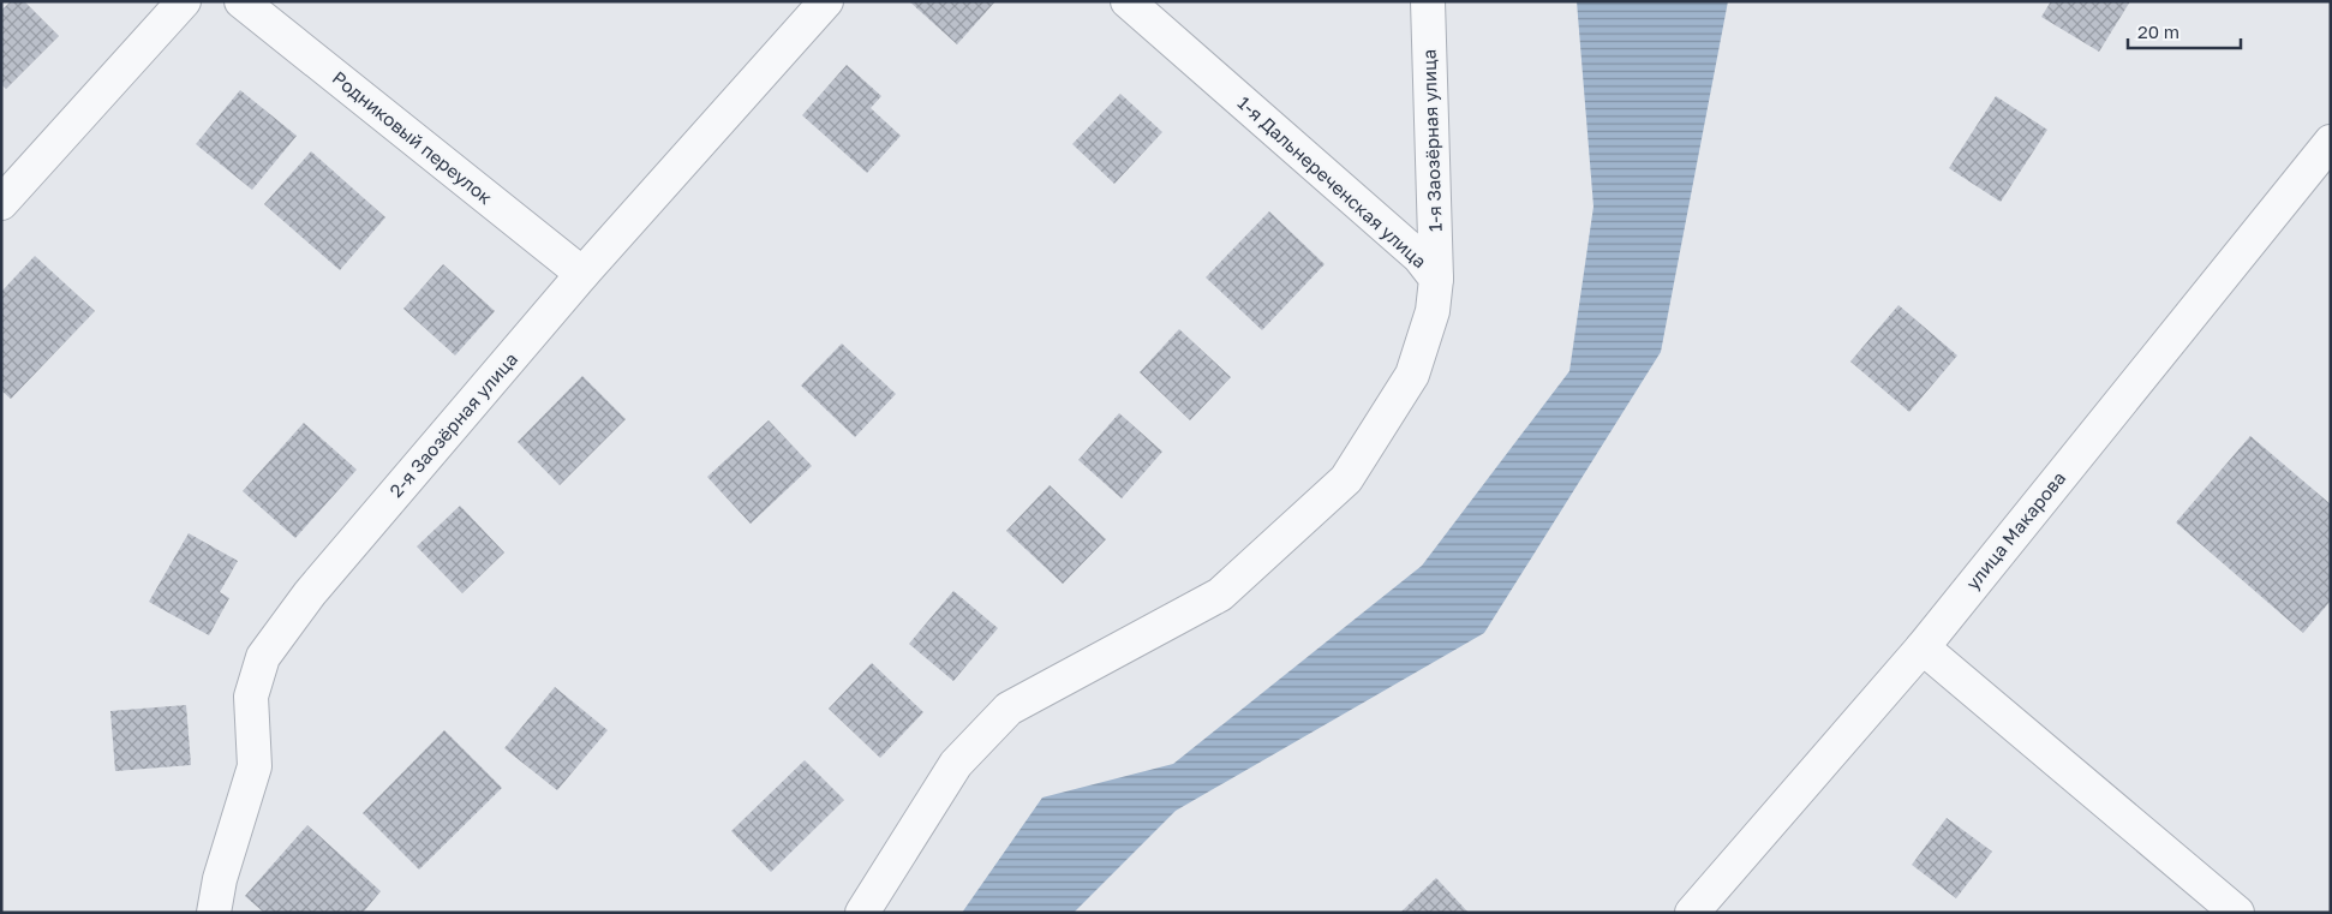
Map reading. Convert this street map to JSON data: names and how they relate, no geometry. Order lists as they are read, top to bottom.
{
  "streets": {
    "street": [
      "Родниковый переулок",
      "1-я Заозёрная улица",
      "1-я Дальнереченская улица",
      "2-я Заозёрная улица",
      "улица Макарова"
    ]
  },
  "crossings": [
    ["Родниковый переулок", "2-я Заозёрная улица"],
    ["1-я Заозёрная улица", "1-я Дальнереченская улица"]
  ],
  "scale_bar": "20 m"
}
